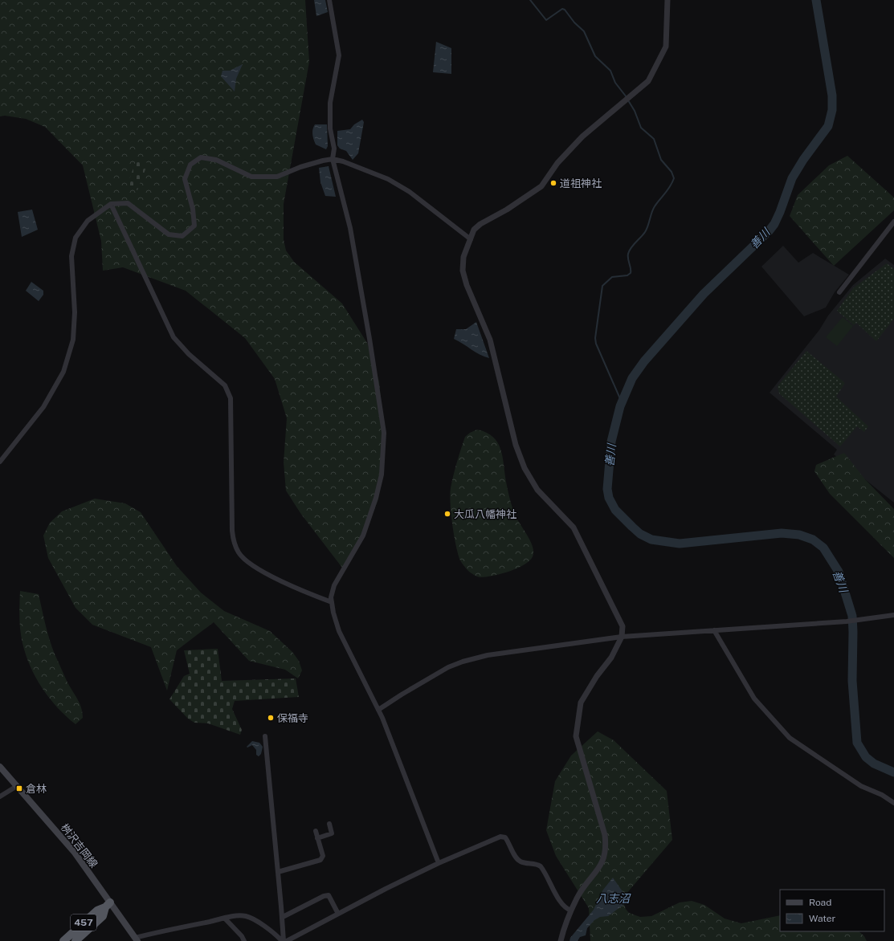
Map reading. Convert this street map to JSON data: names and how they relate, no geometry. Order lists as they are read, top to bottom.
{
  "streets": {
    "highway": ["457"],
    "main road": ["桝沢吉岡線"]
  },
  "crossings": [
    ["桝沢吉岡線", "457"]
  ],
  "water": ["善川", "八志沼"],
  "places": {
    "other": ["道祖神社", "大瓜八幡神社", "保福寺"],
    "transit": ["倉林"]
  },
  "legend": ["Road", "Water"]
}
